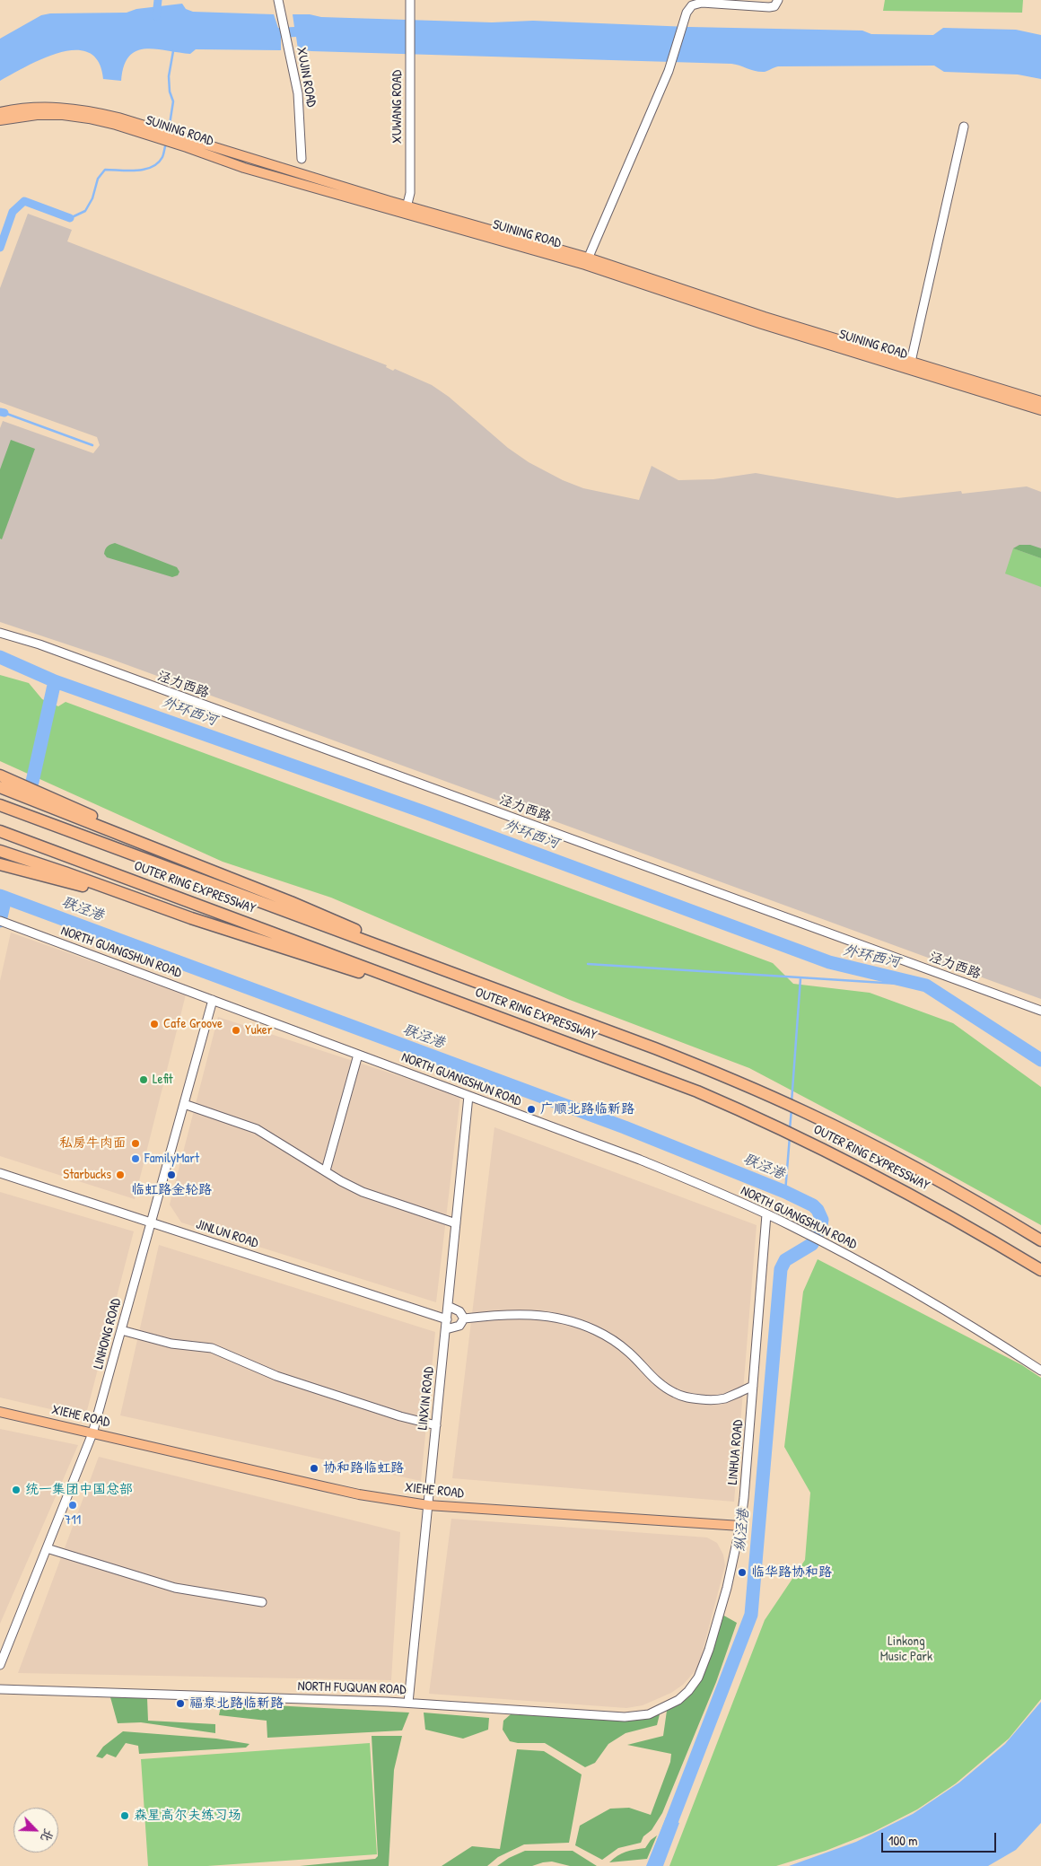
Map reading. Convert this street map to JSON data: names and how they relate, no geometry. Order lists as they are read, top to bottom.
{
  "streets": {
    "highway": ["OUTER RING EXPRESSWAY"],
    "main road": ["SUINING ROAD", "XIEHE ROAD"],
    "street": [
      "XUJIN ROAD",
      "XUWANG ROAD",
      "泾力西路",
      "NORTH GUANGSHUN ROAD",
      "JINLUN ROAD",
      "LINHONG ROAD",
      "LINXIN ROAD",
      "LINHUA ROAD",
      "NORTH FUQUAN ROAD"
    ]
  },
  "crossings": [
    ["XUWANG ROAD", "SUINING ROAD"],
    ["NORTH GUANGSHUN ROAD", "LINHONG ROAD"],
    ["NORTH GUANGSHUN ROAD", "LINXIN ROAD"],
    ["NORTH GUANGSHUN ROAD", "LINHUA ROAD"],
    ["JINLUN ROAD", "LINHONG ROAD"],
    ["JINLUN ROAD", "LINXIN ROAD"],
    ["LINHONG ROAD", "XIEHE ROAD"],
    ["LINXIN ROAD", "XIEHE ROAD"],
    ["LINXIN ROAD", "NORTH FUQUAN ROAD"],
    ["XIEHE ROAD", "LINHUA ROAD"],
    ["LINHUA ROAD", "NORTH FUQUAN ROAD"]
  ],
  "water": ["外环西河", "联泾港", "纵泾港"],
  "parks": ["Linkong Music Park"],
  "places": [
    "Cafe Groove",
    "Yuker",
    "Lefit",
    "广顺北路临新路",
    "私房牛肉面",
    "FamilyMart",
    "Starbucks",
    "临虹路金轮路",
    "协和路临虹路",
    "统一集团中国总部",
    "711",
    "临华路协和路",
    "福泉北路临新路",
    "森星高尔夫练习场"
  ],
  "scale_bar": "100 m",
  "north": "bottom right"
}
